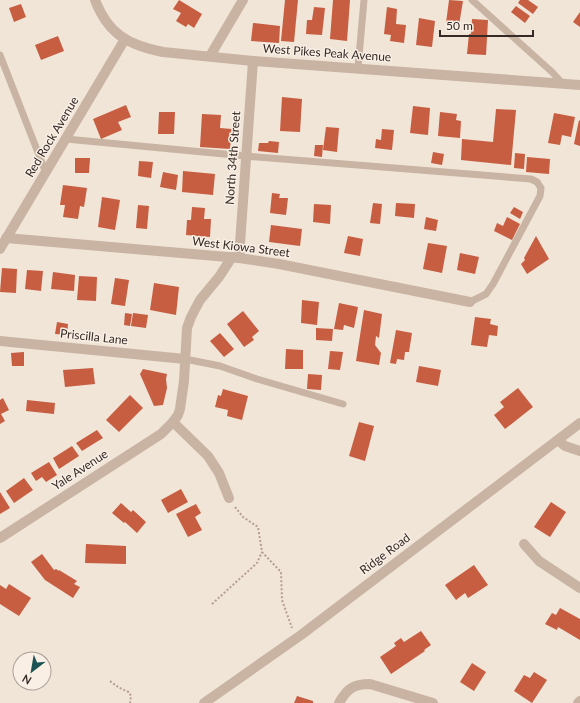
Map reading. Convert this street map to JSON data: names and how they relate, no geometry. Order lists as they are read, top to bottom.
{
  "streets": {
    "street": [
      "West Pikes Peak Avenue",
      "Red Rock Avenue",
      "North 34th Street",
      "West Kiowa Street",
      "Priscilla Lane",
      "Yale Avenue",
      "Ridge Road"
    ]
  },
  "crossings": [
    ["West Pikes Peak Avenue", "Red Rock Avenue"],
    ["West Pikes Peak Avenue", "North 34th Street"],
    ["Red Rock Avenue", "West Kiowa Street"],
    ["North 34th Street", "West Kiowa Street"],
    ["North 34th Street", "Priscilla Lane"],
    ["North 34th Street", "Yale Avenue"]
  ],
  "scale_bar": "50 m",
  "north": "bottom left"
}
